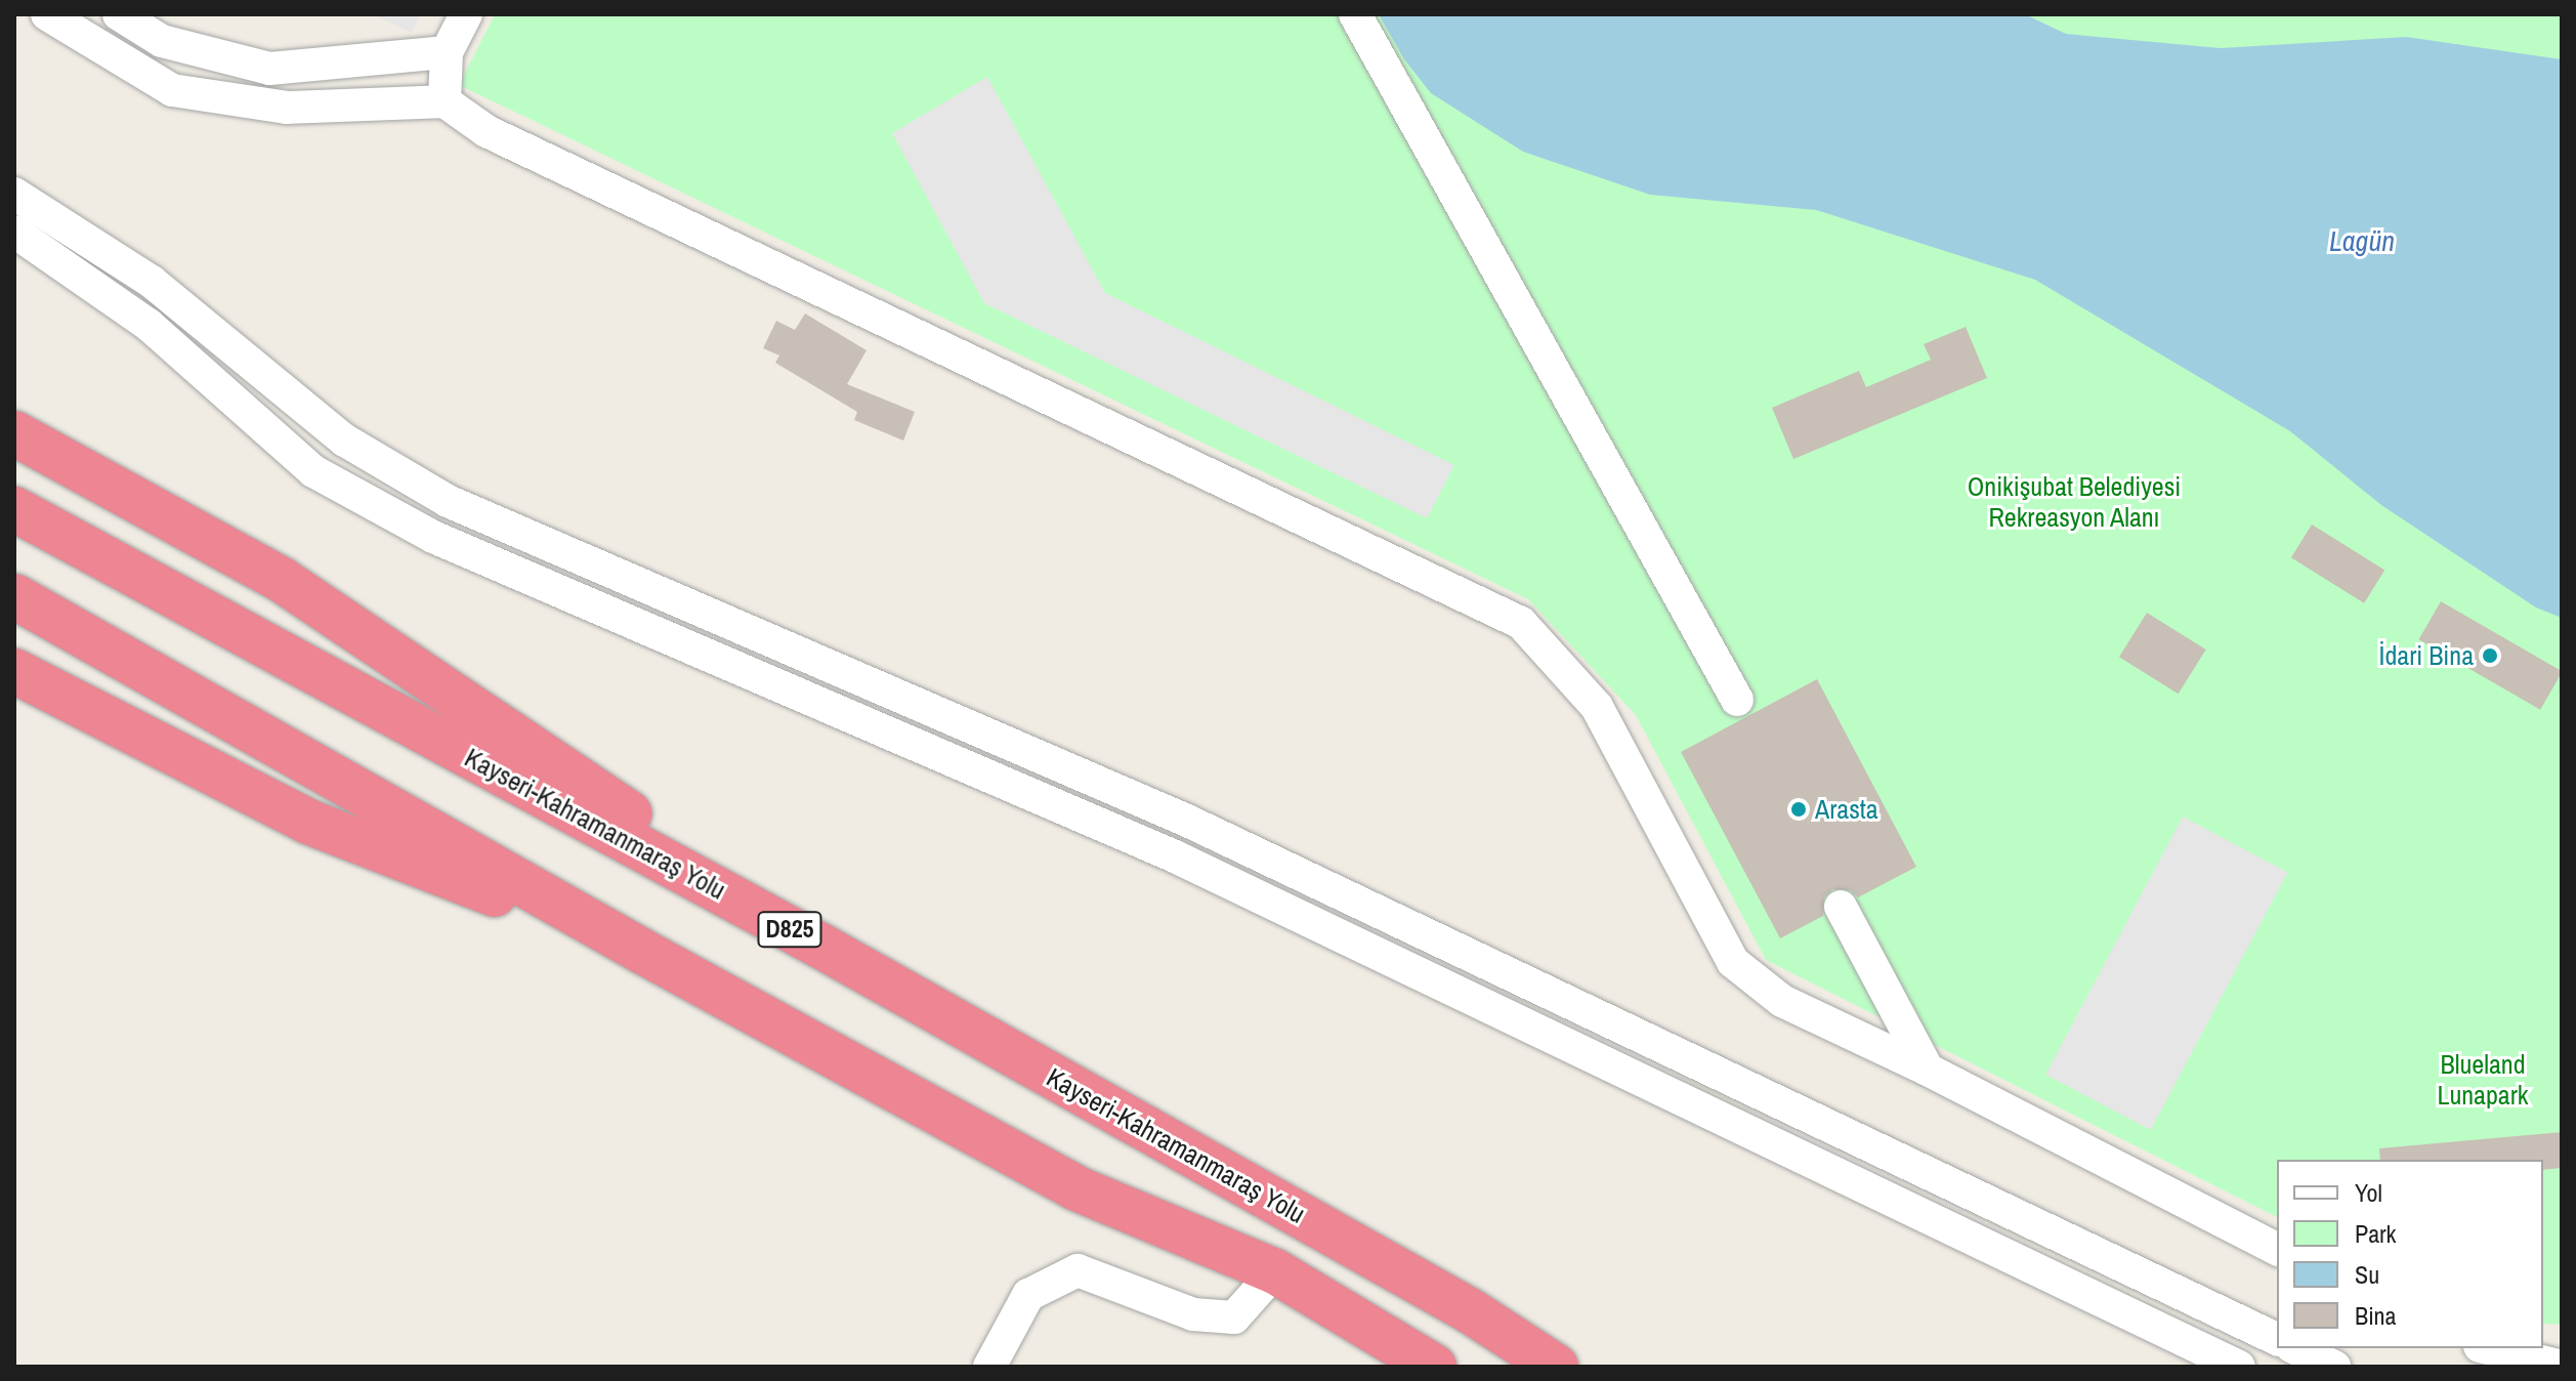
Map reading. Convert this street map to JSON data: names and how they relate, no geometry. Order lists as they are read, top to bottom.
{
  "streets": {
    "highway": ["Kayseri-Kahramanmaraş Yolu", "D825"]
  },
  "water": ["Lagün"],
  "parks": ["Onikişubat Belediyesi Rekreasyon Alanı", "Blueland Lunapark"],
  "places": ["İdari Bina", "Arasta"],
  "legend": [
    "Yol",
    "Park",
    "Su",
    "Bina"
  ]
}
